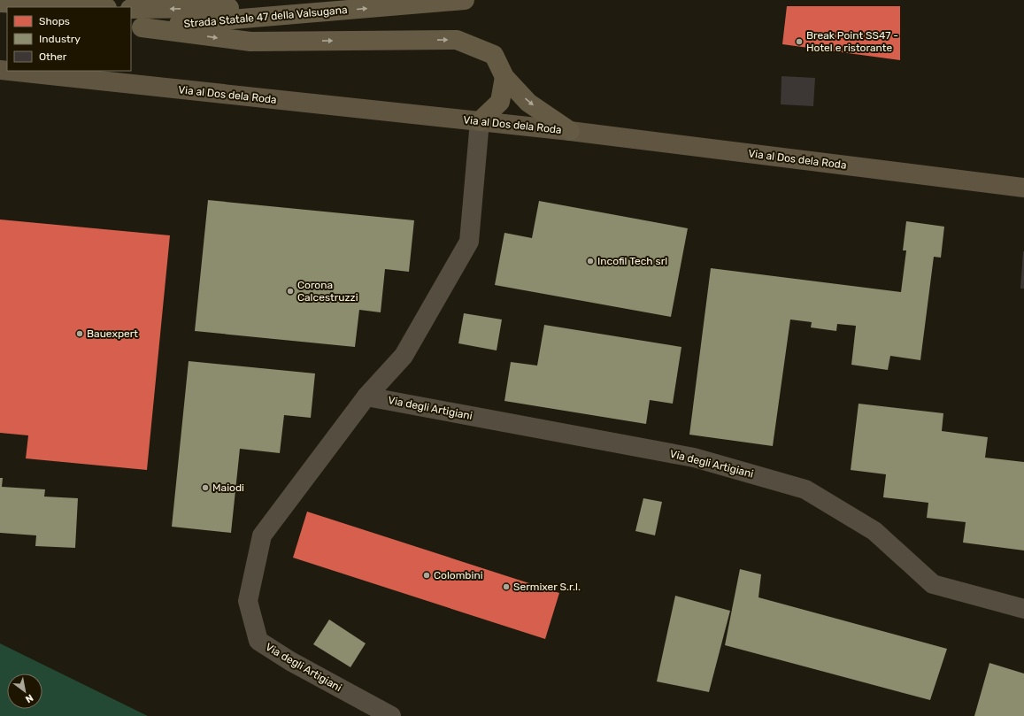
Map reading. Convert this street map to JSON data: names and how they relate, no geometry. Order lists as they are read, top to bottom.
{
  "streets": {
    "highway": ["Strada Statale 47 della Valsugana"],
    "main road": ["Via al Dos dela Roda"],
    "street": ["Via degli Artigiani"]
  },
  "crossings": [
    ["Via al Dos dela Roda", "Via degli Artigiani"]
  ],
  "places": [
    "Break Point SS47 - Hotel e ristorante",
    "Incofil Tech srl",
    "Corona Calcestruzzi",
    "Bauexpert",
    "Maiodi",
    "Colombini",
    "Sermixer S.r.l."
  ],
  "legend": ["Shops", "Industry", "Other"],
  "north": "bottom right"
}
